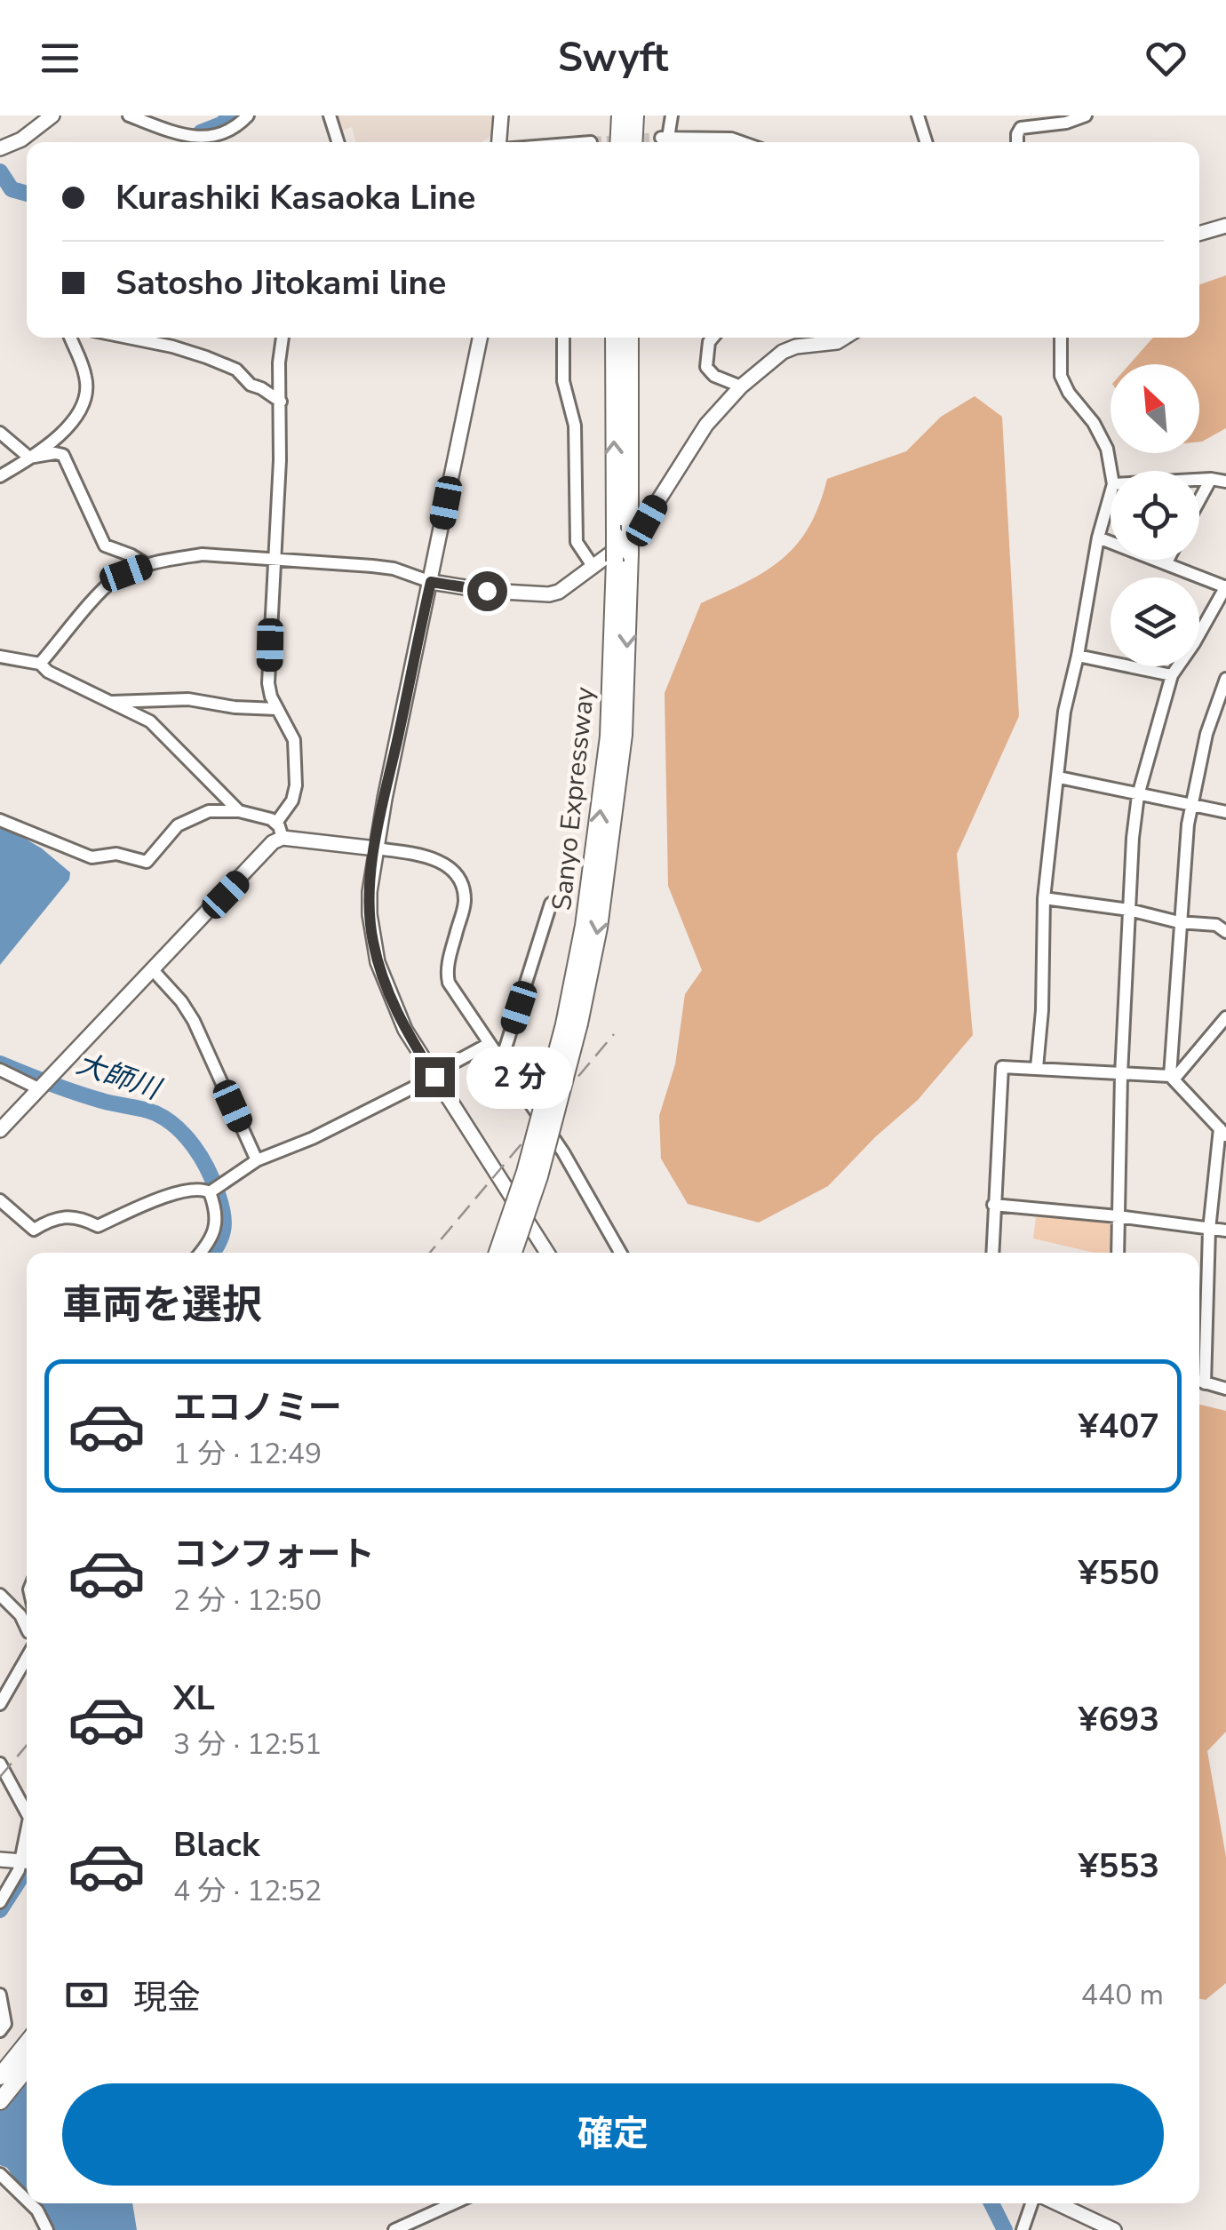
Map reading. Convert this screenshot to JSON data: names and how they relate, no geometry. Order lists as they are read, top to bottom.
{
  "streets": {
    "highway": ["Sanyo Expressway"]
  },
  "water": ["大師川"],
  "north": "top left",
  "page": {
    "header": "Swyft",
    "banner": ["Kurashiki Kasaoka Line", "Satosho Jitokami line"],
    "bubble": "2 分",
    "heading": "車両を選択",
    "list": [
      {
        "name": "エコノミー",
        "note": "1 分 · 12:49",
        "value": "¥407"
      },
      {
        "name": "コンフォート",
        "note": "2 分 · 12:50",
        "value": "¥550"
      },
      {
        "name": "XL",
        "note": "3 分 · 12:51",
        "value": "¥693"
      },
      {
        "name": "Black",
        "note": "4 分 · 12:52",
        "value": "¥553"
      }
    ],
    "pay": ["現金", "440 m"],
    "buttons": "確定"
  }
}
